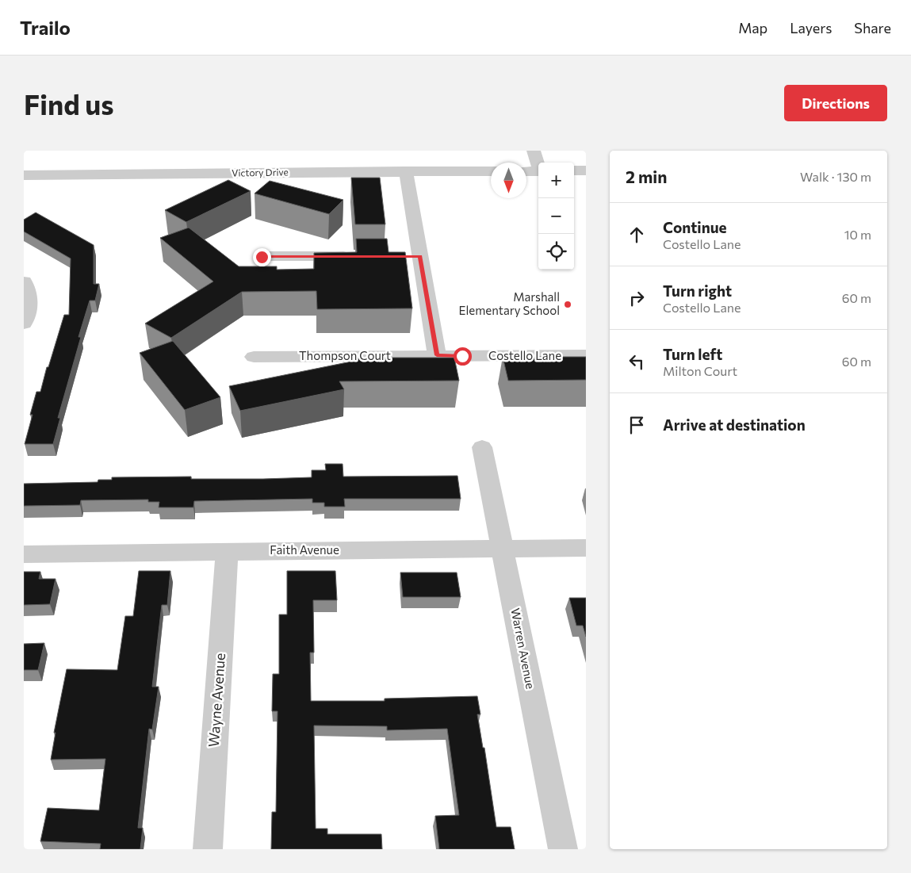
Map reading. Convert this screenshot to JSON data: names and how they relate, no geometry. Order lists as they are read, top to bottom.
{
  "streets": {
    "street": [
      "Victory Drive",
      "Thompson Court",
      "Costello Lane",
      "Faith Avenue",
      "Warren Avenue",
      "Wayne Avenue"
    ]
  },
  "crossings": [
    ["Thompson Court", "Costello Lane"],
    ["Faith Avenue", "Warren Avenue"],
    ["Faith Avenue", "Wayne Avenue"]
  ],
  "places": ["Marshall Elementary School"],
  "north": "bottom",
  "page": {
    "header": "Trailo",
    "nav": ["Map", "Layers", "Share"],
    "buttons": "Directions",
    "title": "Find us",
    "heading": ["2 min", "Walk · 130 m"],
    "map_buttons": ["+", "−"],
    "list": [
      ["Continue", "Costello Lane", "10 m"],
      ["Turn right", "Costello Lane", "60 m"],
      ["Turn left", "Milton Court", "60 m"],
      "Arrive at destination"
    ]
  }
}
